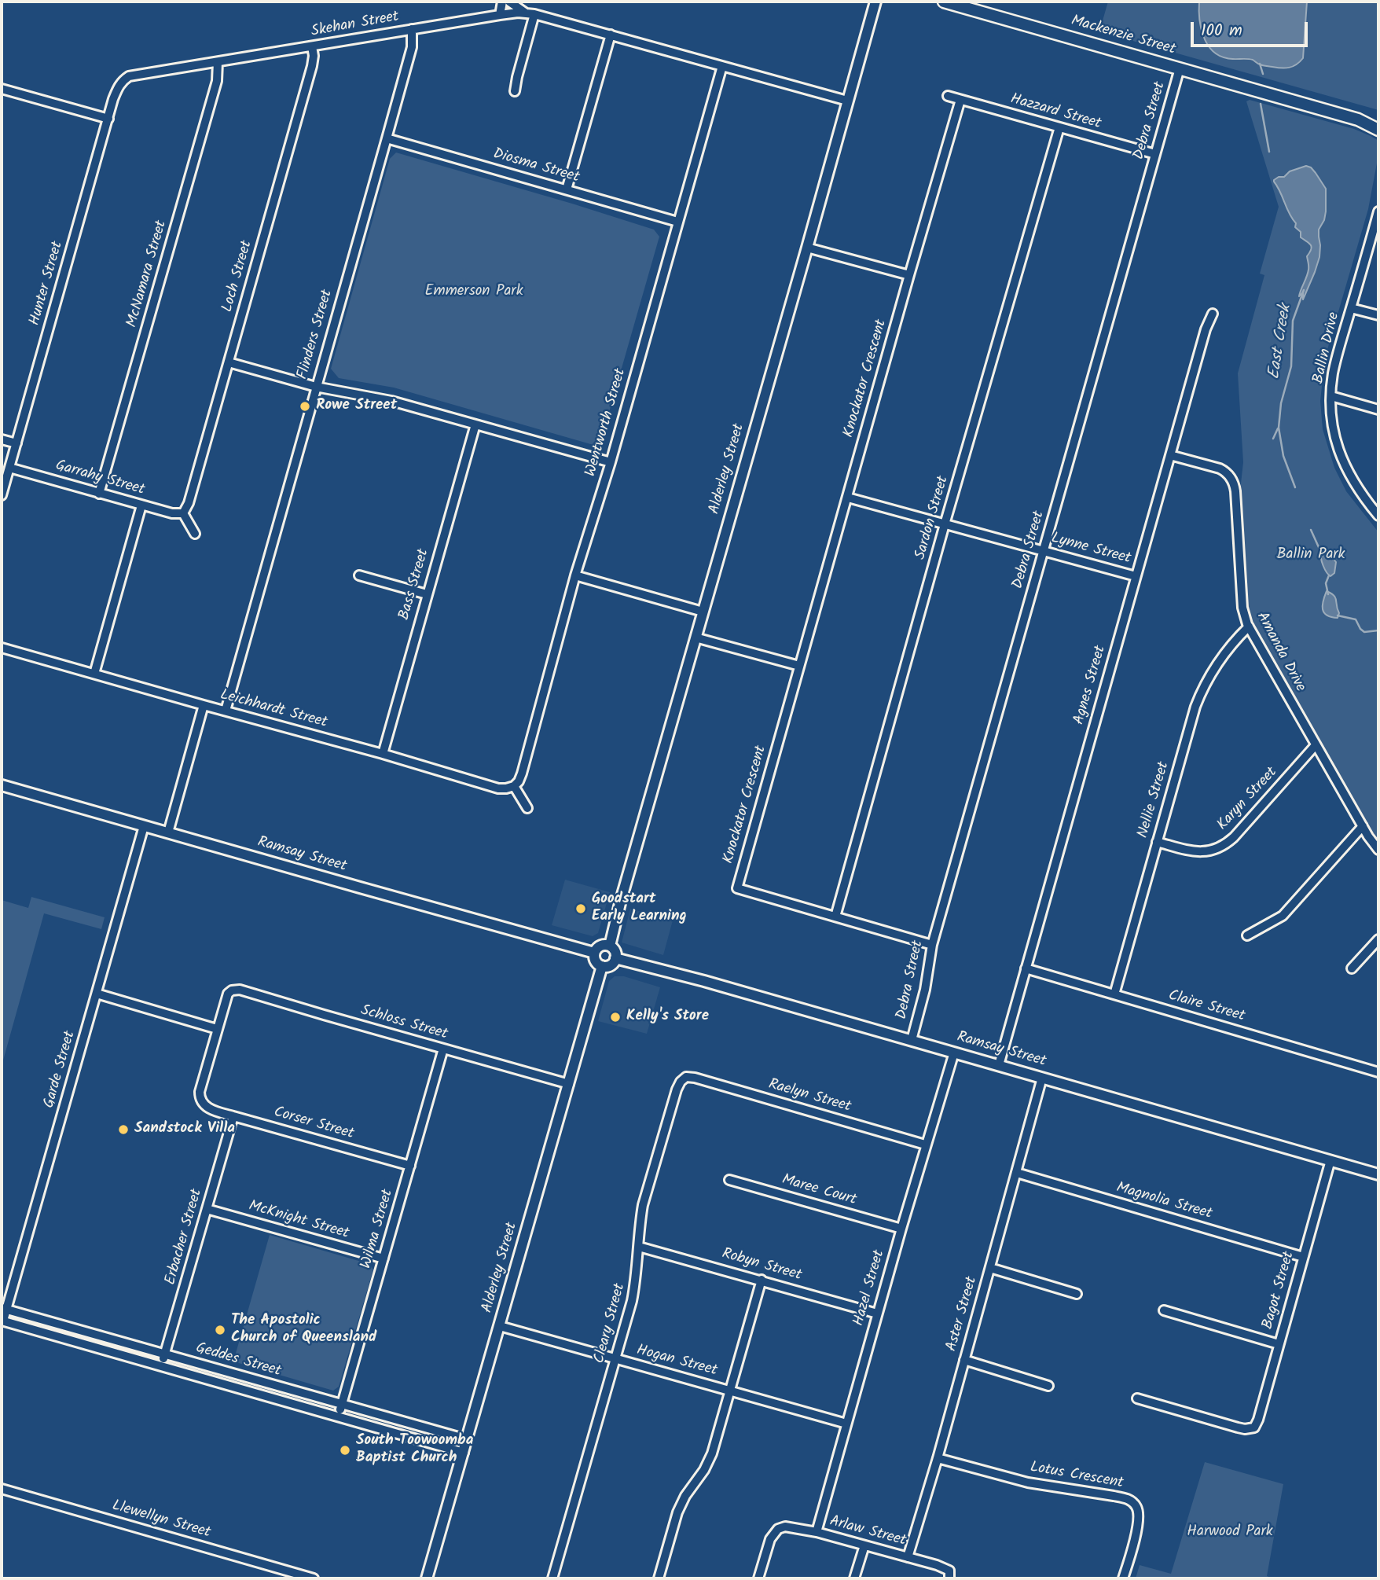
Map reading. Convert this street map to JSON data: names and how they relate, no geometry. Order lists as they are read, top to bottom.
{
  "streets": {
    "main road": ["Mackenzie Street"],
    "street": [
      "Skehan Street",
      "Hazzard Street",
      "Debra Street",
      "Diosma Street",
      "McNamara Street",
      "Loch Street",
      "Hunter Street",
      "Flinders Street",
      "Ballin Drive",
      "Knockator Crescent",
      "Wentworth Street",
      "Alderley Street",
      "Garrahy Street",
      "Sardon Street",
      "Lynne Street",
      "Bass Street",
      "Amanda Drive",
      "Agnes Street",
      "Leichhardt Street",
      "Karyn Street",
      "Nellie Street",
      "Ramsay Street",
      "Claire Street",
      "Schloss Street",
      "Garde Street",
      "Raelyn Street",
      "Corser Street",
      "Maree Court",
      "Magnolia Street",
      "McKnight Street",
      "Wilma Street",
      "Erbacher Street",
      "Robyn Street",
      "Hazel Street",
      "Bagot Street",
      "Aster Street",
      "Cleary Street",
      "Geddes Street",
      "Hogan Street",
      "Lotus Crescent",
      "Llewellyn Street",
      "Arlaw Street"
    ]
  },
  "crossings": [
    ["Skehan Street", "McNamara Street"],
    ["Skehan Street", "Loch Street"],
    ["Skehan Street", "Hunter Street"],
    ["Skehan Street", "Flinders Street"],
    ["Skehan Street", "Wentworth Street"],
    ["Skehan Street", "Alderley Street"],
    ["Mackenzie Street", "Debra Street"],
    ["Hazzard Street", "Debra Street"],
    ["Hazzard Street", "Knockator Crescent"],
    ["Hazzard Street", "Sardon Street"],
    ["Debra Street", "Knockator Crescent"],
    ["Debra Street", "Lynne Street"],
    ["Debra Street", "Ramsay Street"],
    ["Diosma Street", "Flinders Street"],
    ["Diosma Street", "Wentworth Street"],
    ["McNamara Street", "Garrahy Street"],
    ["Loch Street", "Garrahy Street"],
    ["Hunter Street", "Garrahy Street"],
    ["Flinders Street", "Leichhardt Street"],
    ["Knockator Crescent", "Sardon Street"],
    ["Knockator Crescent", "Lynne Street"],
    ["Wentworth Street", "Leichhardt Street"],
    ["Alderley Street", "Ramsay Street"],
    ["Alderley Street", "Schloss Street"],
    ["Alderley Street", "Geddes Street"],
    ["Alderley Street", "Hogan Street"],
    ["Sardon Street", "Lynne Street"],
    ["Lynne Street", "Agnes Street"],
    ["Bass Street", "Leichhardt Street"],
    ["Amanda Drive", "Agnes Street"],
    ["Amanda Drive", "Karyn Street"],
    ["Amanda Drive", "Nellie Street"],
    ["Agnes Street", "Ramsay Street"],
    ["Agnes Street", "Claire Street"],
    ["Karyn Street", "Nellie Street"],
    ["Nellie Street", "Claire Street"],
    ["Ramsay Street", "Garde Street"],
    ["Ramsay Street", "Hazel Street"],
    ["Ramsay Street", "Bagot Street"],
    ["Ramsay Street", "Aster Street"],
    ["Schloss Street", "Corser Street"],
    ["Schloss Street", "Wilma Street"],
    ["Garde Street", "Geddes Street"],
    ["Raelyn Street", "Hazel Street"],
    ["Raelyn Street", "Cleary Street"],
    ["Corser Street", "Wilma Street"],
    ["Corser Street", "Erbacher Street"],
    ["Maree Court", "Hazel Street"],
    ["Magnolia Street", "Bagot Street"],
    ["Magnolia Street", "Aster Street"],
    ["McKnight Street", "Wilma Street"],
    ["McKnight Street", "Erbacher Street"],
    ["Wilma Street", "Geddes Street"],
    ["Erbacher Street", "Geddes Street"],
    ["Robyn Street", "Hazel Street"],
    ["Robyn Street", "Cleary Street"],
    ["Hazel Street", "Hogan Street"],
    ["Hazel Street", "Arlaw Street"],
    ["Aster Street", "Lotus Crescent"],
    ["Aster Street", "Arlaw Street"],
    ["Cleary Street", "Hogan Street"]
  ],
  "water": ["East Creek"],
  "parks": ["Emmerson Park", "Ballin Park", "Harwood Park"],
  "places": [
    "Rowe Street",
    "Goodstart Early Learning",
    "Kelly's Store",
    "Sandstock Villa",
    "The Apostolic Church of Queensland",
    "South Toowoomba Baptist Church"
  ],
  "scale_bar": "100 m"
}
